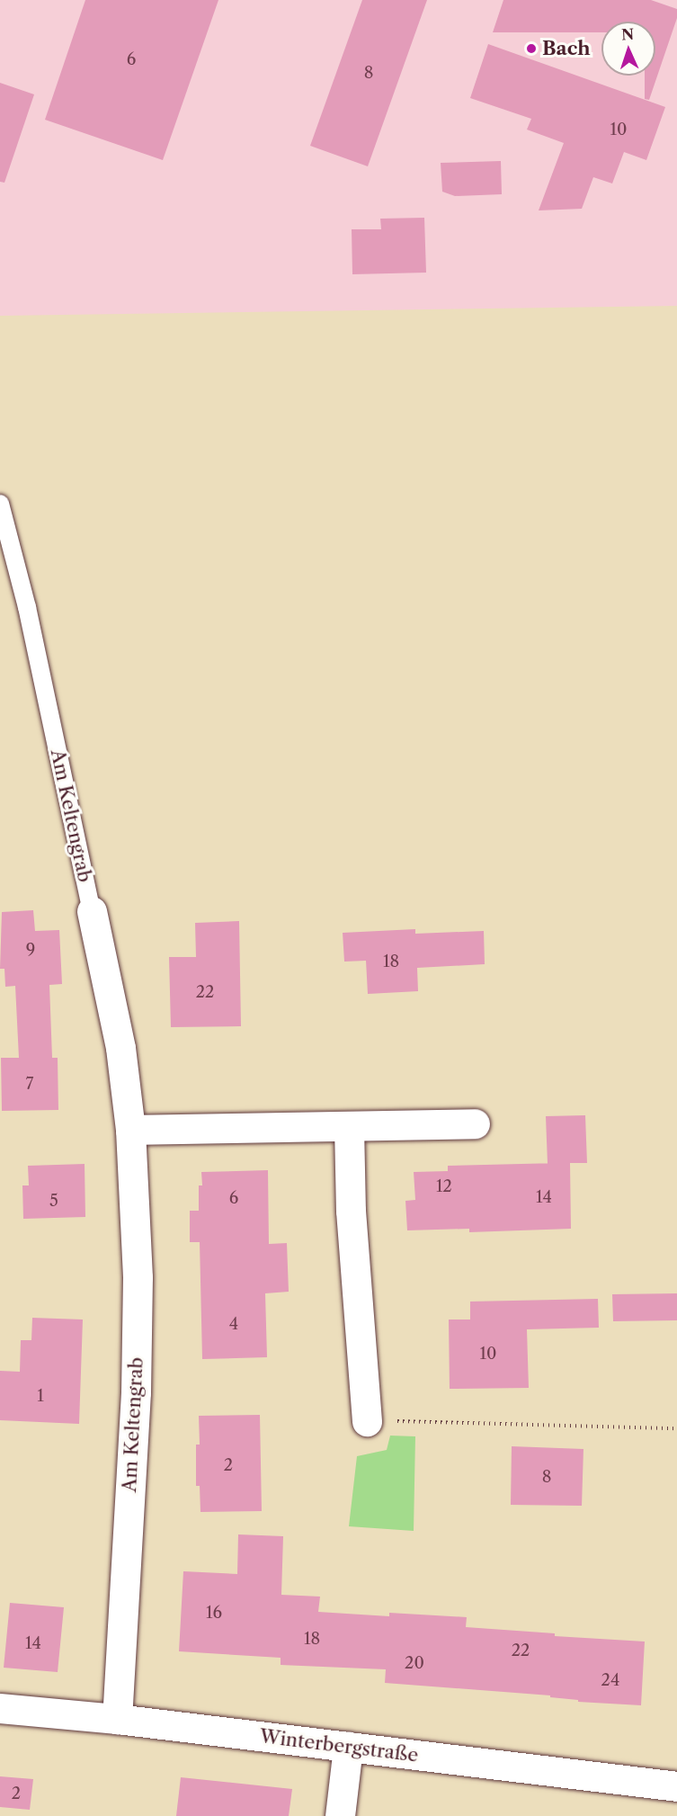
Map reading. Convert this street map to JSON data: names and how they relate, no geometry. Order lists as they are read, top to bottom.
{
  "streets": {
    "street": ["Am Keltengrab", "Winterbergstraße"]
  },
  "crossings": [
    ["Am Keltengrab", "Winterbergstraße"]
  ],
  "places": ["Bach"],
  "house_numbers": [
    "6",
    "8",
    "10",
    "9",
    "18",
    "22",
    "7",
    "12",
    "14",
    "6",
    "5",
    "4",
    "10",
    "1",
    "2",
    "8",
    "16",
    "18",
    "14",
    "22",
    "20",
    "24",
    "2"
  ],
  "north": "top"
}
